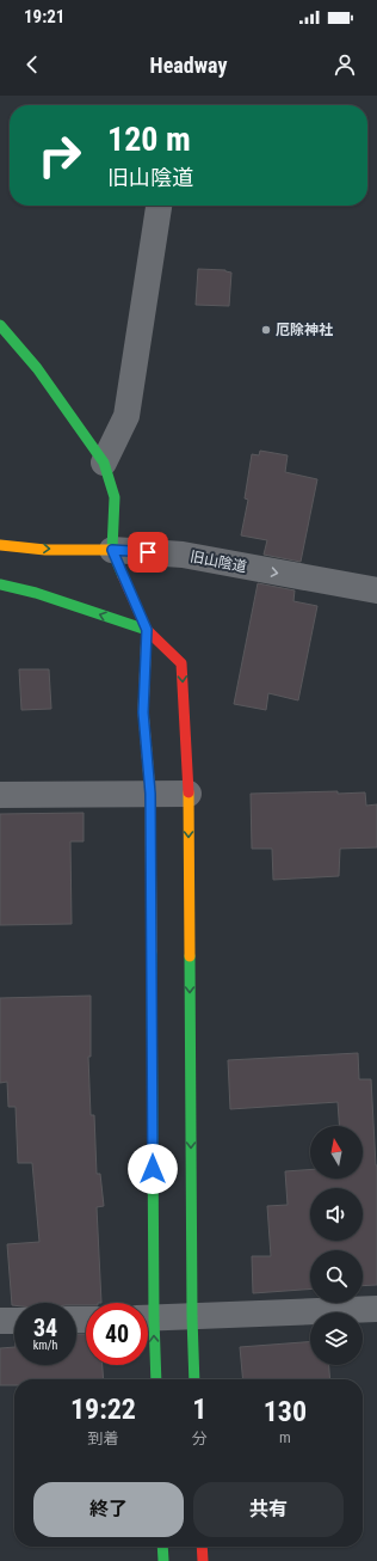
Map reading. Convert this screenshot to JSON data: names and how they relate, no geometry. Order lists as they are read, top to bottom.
{
  "streets": {
    "street": ["旧山陰道"]
  },
  "places": ["厄除神社"],
  "north": "top",
  "page": {
    "status": "19:21",
    "header": "Headway",
    "turn": ["120 m", "旧山陰道"],
    "speed": "34 km/h",
    "limit": "40",
    "eta": [
      "19:22",
      "到着",
      "1",
      "分",
      "130",
      "m"
    ],
    "buttons": ["終了", "共有"]
  }
}
